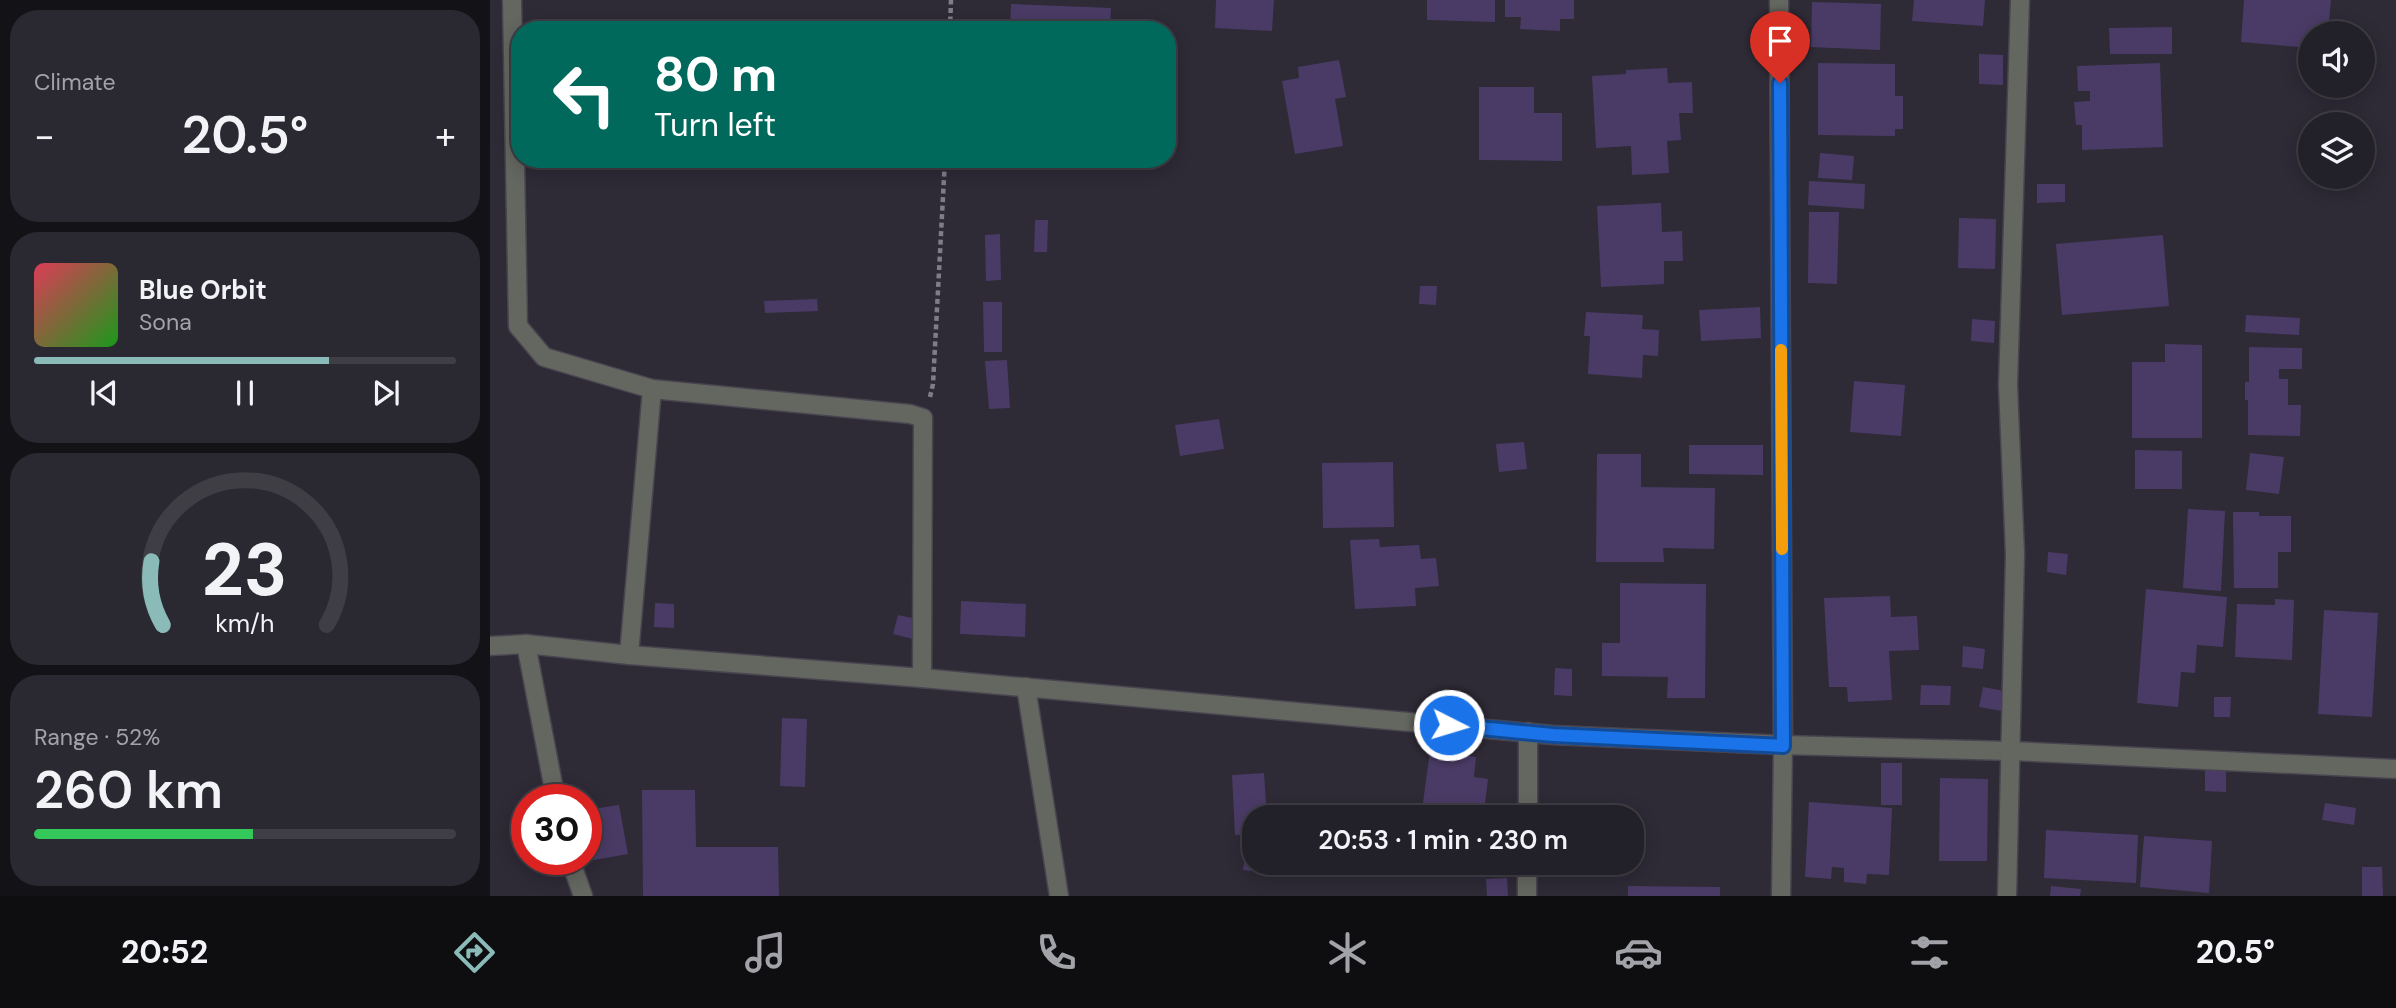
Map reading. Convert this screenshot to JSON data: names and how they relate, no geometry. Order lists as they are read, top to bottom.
{
  "page": {
    "tile": [
      "Climate",
      ["Range · 52%", "260 km"]
    ],
    "turn": ["80 m", "Turn left"],
    "heat": ["−", "20.5°", "+"],
    "song": ["Blue Orbit", "Sona"],
    "limit": "30",
    "trip": "20:53 · 1 min · 230 m",
    "tabs": ["20:52", "20.5°"],
    "gauge": ["23", "km/h"]
  }
}
